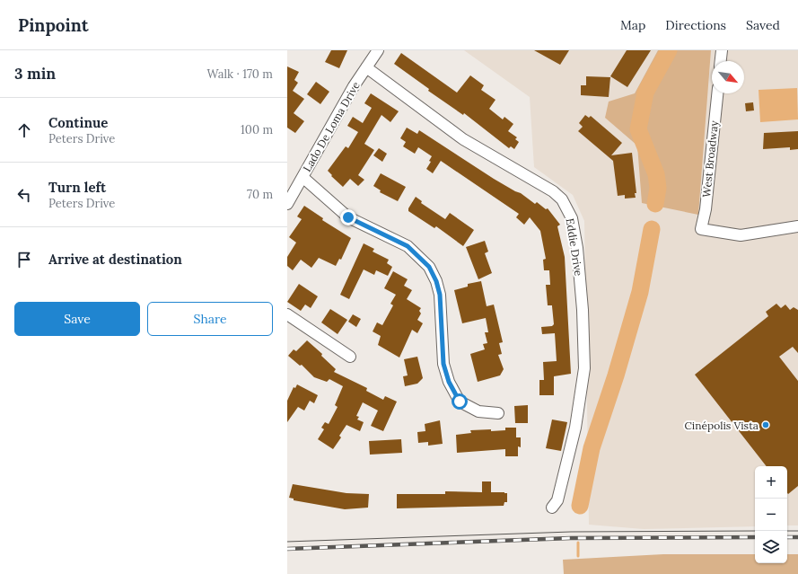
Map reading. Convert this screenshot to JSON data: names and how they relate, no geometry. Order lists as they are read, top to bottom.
{
  "streets": {
    "street": ["Lado De Loma Drive", "West Broadway", "Eddie Drive"]
  },
  "crossings": [
    ["Lado De Loma Drive", "Eddie Drive"]
  ],
  "places": ["Cinépolis Vista"],
  "north": "bottom right",
  "page": {
    "header": "Pinpoint",
    "nav": ["Map", "Directions", "Saved"],
    "heading": ["3 min", "Walk · 170 m"],
    "list": [
      ["Continue", "Peters Drive", "100 m"],
      ["Turn left", "Peters Drive", "70 m"],
      "Arrive at destination"
    ],
    "buttons": ["Save", "Share"],
    "map_buttons": ["+", "−"]
  }
}
